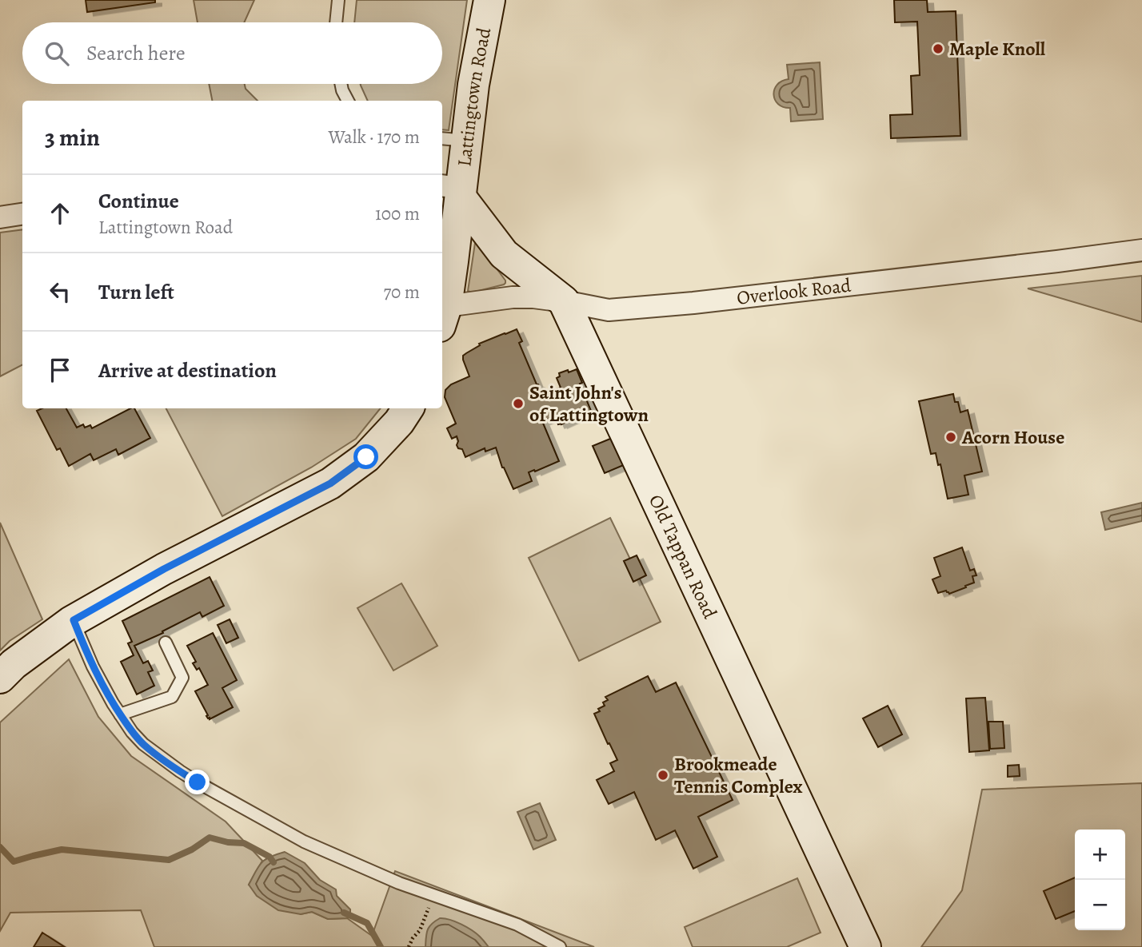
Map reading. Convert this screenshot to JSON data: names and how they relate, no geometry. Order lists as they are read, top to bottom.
{
  "streets": {
    "street": ["Lattingtown Road", "Overlook Road", "Old Tappan Road"]
  },
  "crossings": [
    ["Lattingtown Road", "Overlook Road"],
    ["Lattingtown Road", "Old Tappan Road"],
    ["Overlook Road", "Old Tappan Road"]
  ],
  "places": [
    "Maple Knoll",
    "Saint John's of Lattingtown",
    "Acorn House",
    "Brookmeade Tennis Complex"
  ],
  "page": {
    "search": "Search here",
    "heading": ["3 min", "Walk · 170 m"],
    "list": [
      ["Continue", "Lattingtown Road", "100 m"],
      ["Turn left", "70 m"],
      "Arrive at destination"
    ],
    "map_buttons": ["+", "−"]
  }
}
